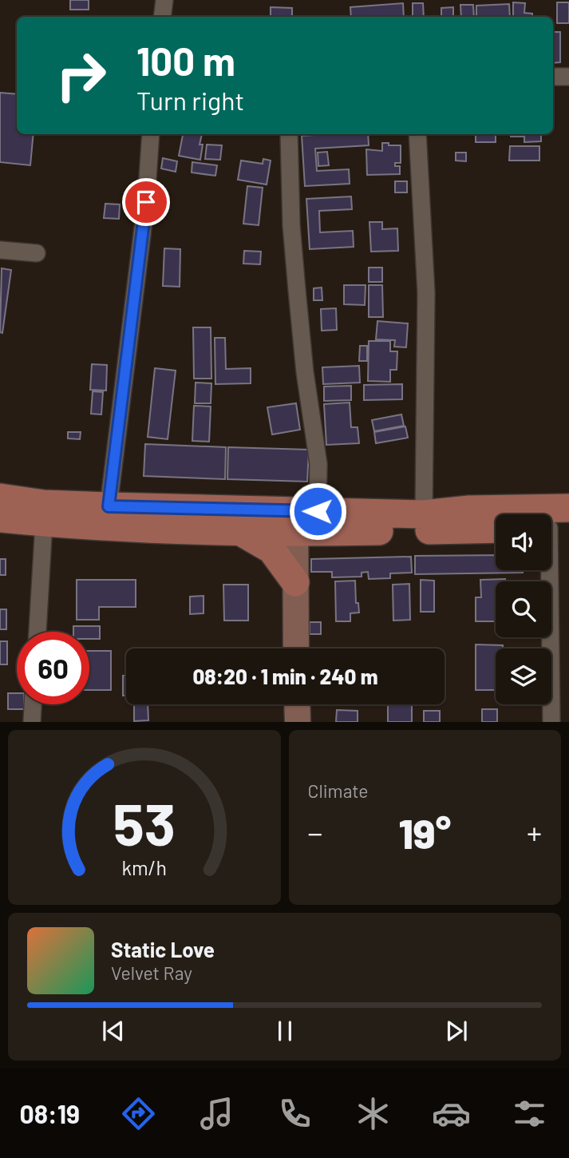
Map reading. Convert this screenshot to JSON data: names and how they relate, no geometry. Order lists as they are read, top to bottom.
{
  "page": {
    "turn": ["100 m", "Turn right"],
    "limit": "60",
    "trip": "08:20 · 1 min · 240 m",
    "tile": "Climate",
    "heat": ["−", "19°", "+"],
    "song": ["Static Love", "Velvet Ray"],
    "tabs": "08:19",
    "gauge": ["53", "km/h"]
  }
}
